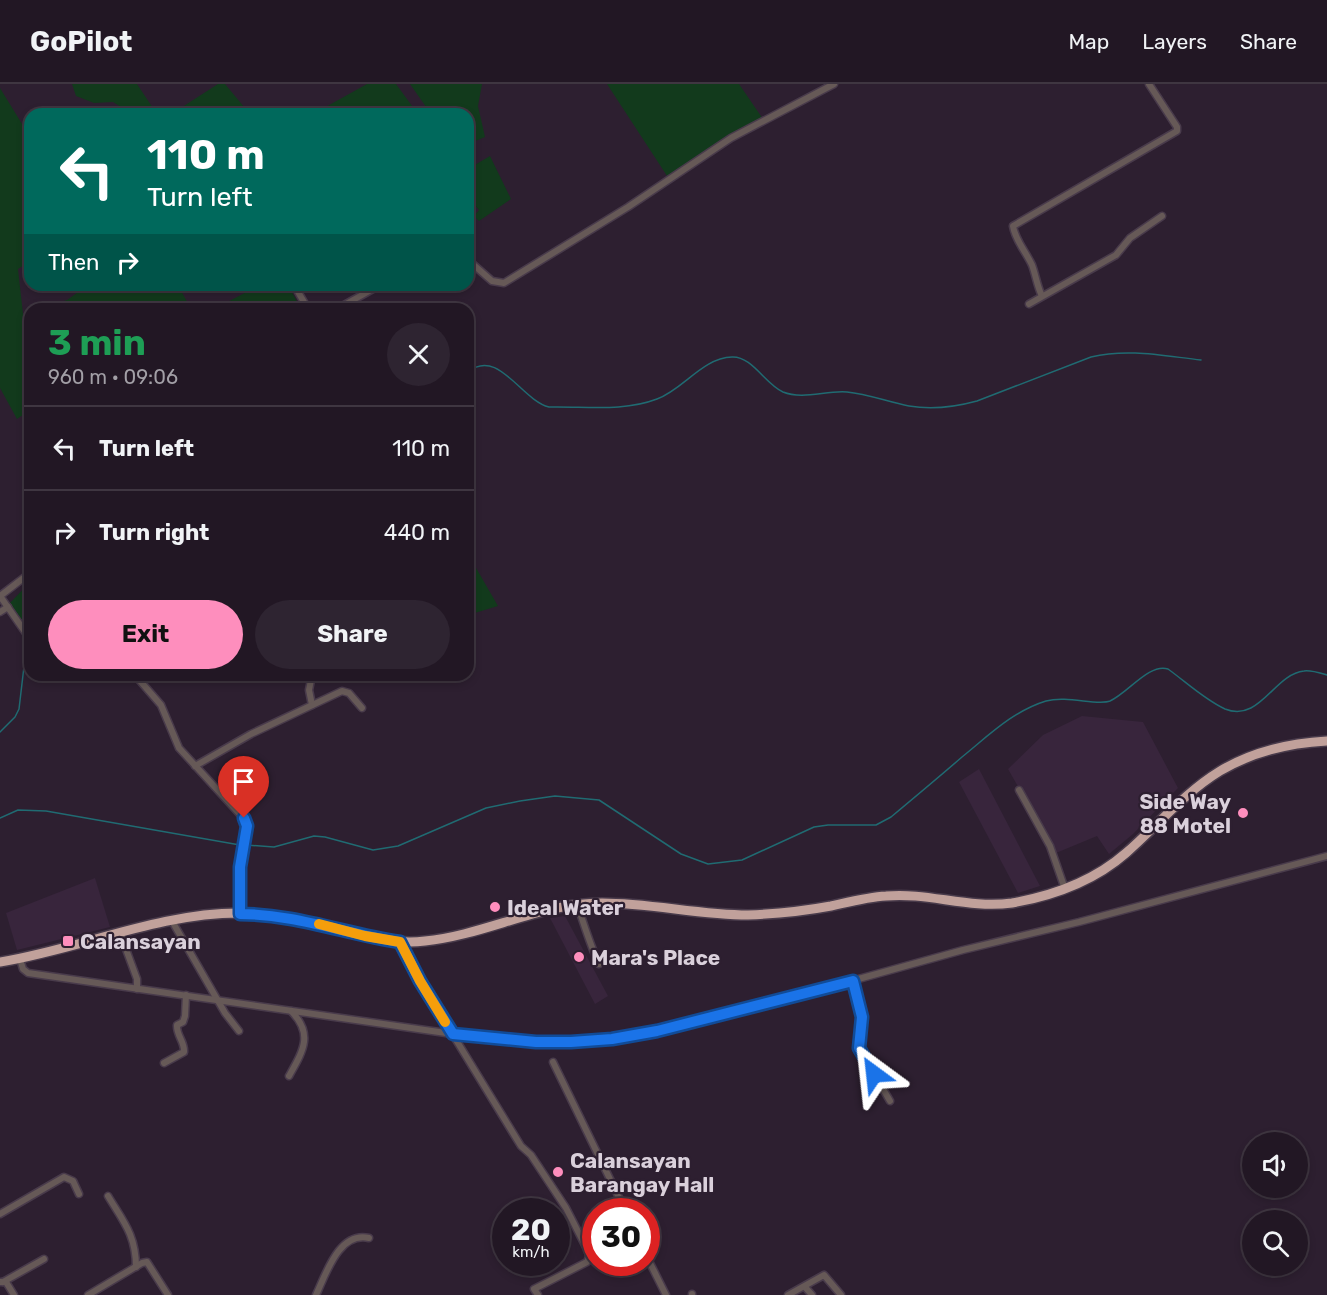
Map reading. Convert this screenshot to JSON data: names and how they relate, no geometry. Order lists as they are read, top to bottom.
{
  "places": {
    "other": [
      "Side Way 88 Motel",
      "Ideal Water",
      "Mara's Place",
      "Calansayan Barangay Hall"
    ],
    "transit": ["Calansayan"]
  },
  "page": {
    "header": "GoPilot",
    "nav": ["Map", "Layers", "Share"],
    "turn": ["110 m", "Turn left"],
    "then": "Then",
    "heading": ["3 min", "960 m · 09:06"],
    "list": [
      {
        "name": "Turn left",
        "value": "110 m"
      },
      {
        "name": "Turn right",
        "value": "440 m"
      }
    ],
    "buttons": ["Exit", "Share"],
    "speed": "20 km/h",
    "limit": "30"
  }
}
